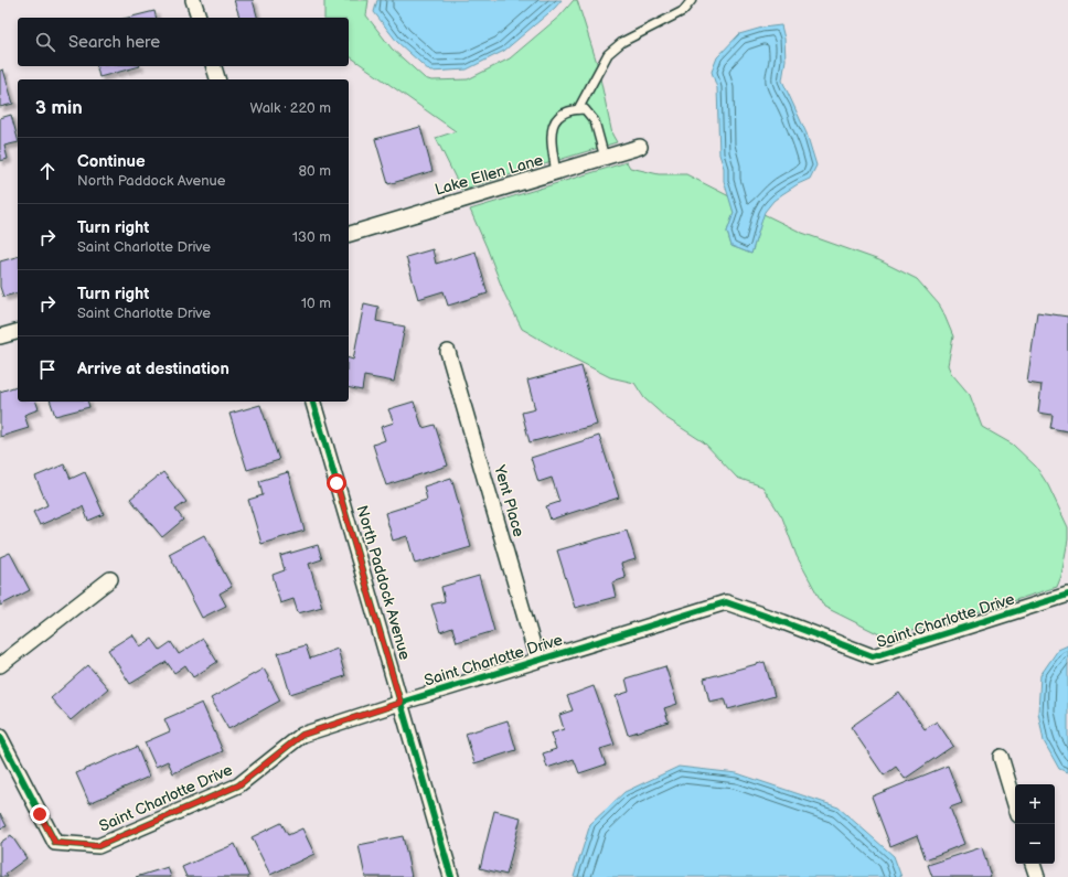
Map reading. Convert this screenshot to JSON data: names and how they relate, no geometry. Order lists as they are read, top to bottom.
{
  "streets": {
    "street": [
      "Lake Ellen Lane",
      "Yent Place",
      "North Paddock Avenue",
      "Saint Charlotte Drive"
    ]
  },
  "crossings": [
    ["Yent Place", "Saint Charlotte Drive"],
    ["North Paddock Avenue", "Saint Charlotte Drive"]
  ],
  "page": {
    "search": "Search here",
    "heading": ["3 min", "Walk · 220 m"],
    "list": [
      ["Continue", "North Paddock Avenue", "80 m"],
      ["Turn right", "Saint Charlotte Drive", "130 m"],
      ["Turn right", "Saint Charlotte Drive", "10 m"],
      "Arrive at destination"
    ],
    "map_buttons": ["+", "−"]
  }
}
